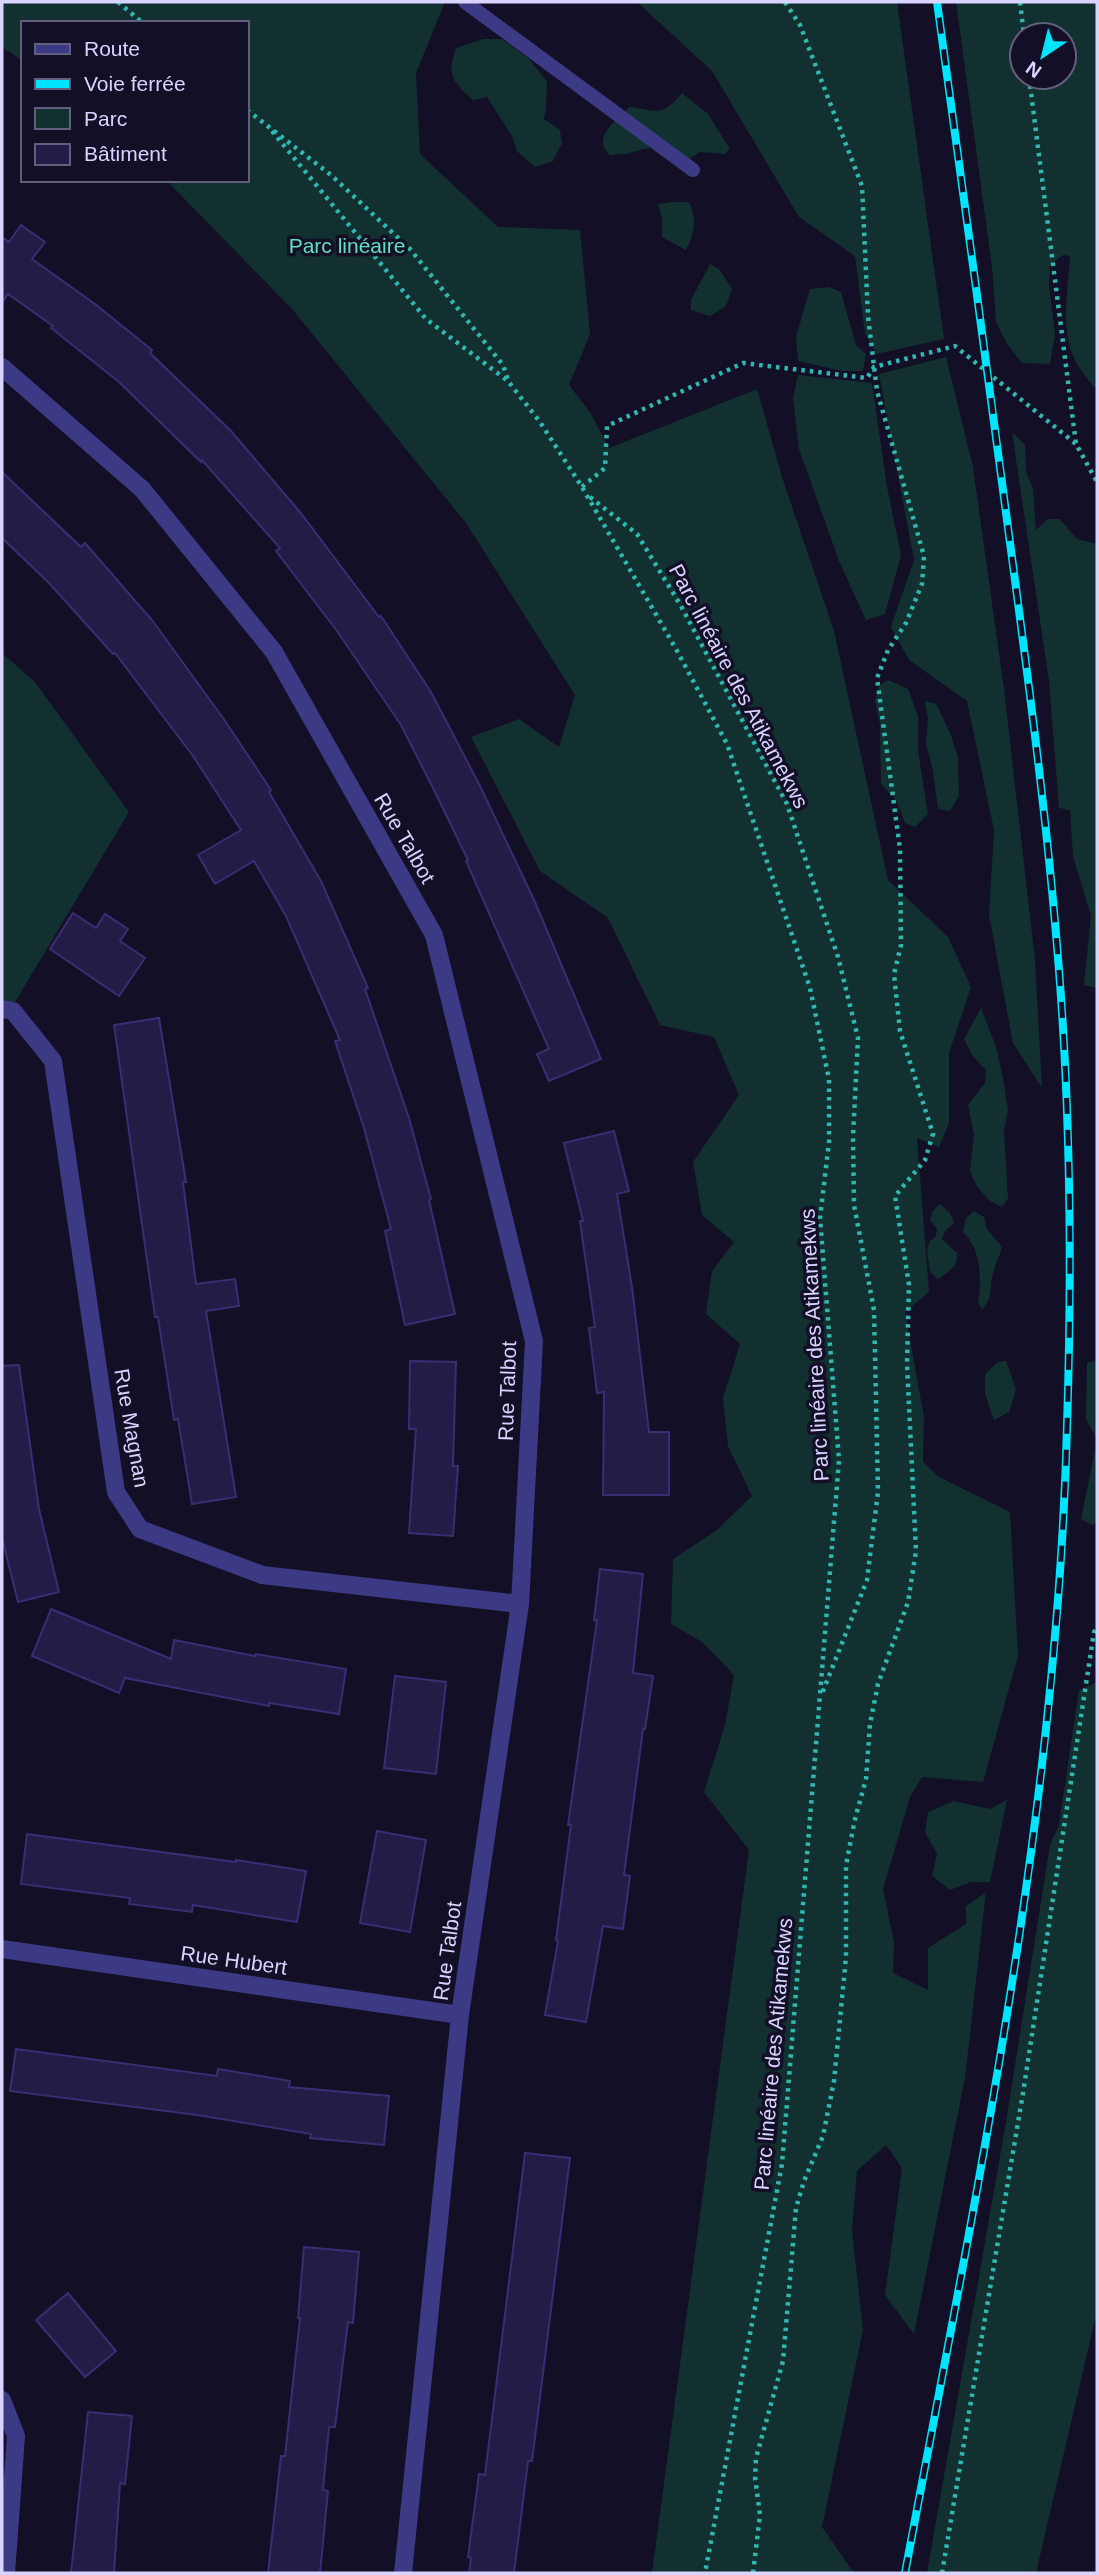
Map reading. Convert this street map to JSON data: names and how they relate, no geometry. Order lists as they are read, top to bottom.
{
  "streets": {
    "street": ["Rue Talbot", "Rue Magnan", "Rue Hubert"],
    "path": ["Parc linéaire des Atikamekws"]
  },
  "crossings": [
    ["Rue Talbot", "Rue Magnan"],
    ["Rue Talbot", "Rue Hubert"]
  ],
  "parks": ["Parc linéaire"],
  "legend": [
    "Route",
    "Voie ferrée",
    "Parc",
    "Bâtiment"
  ],
  "north": "bottom left"
}
